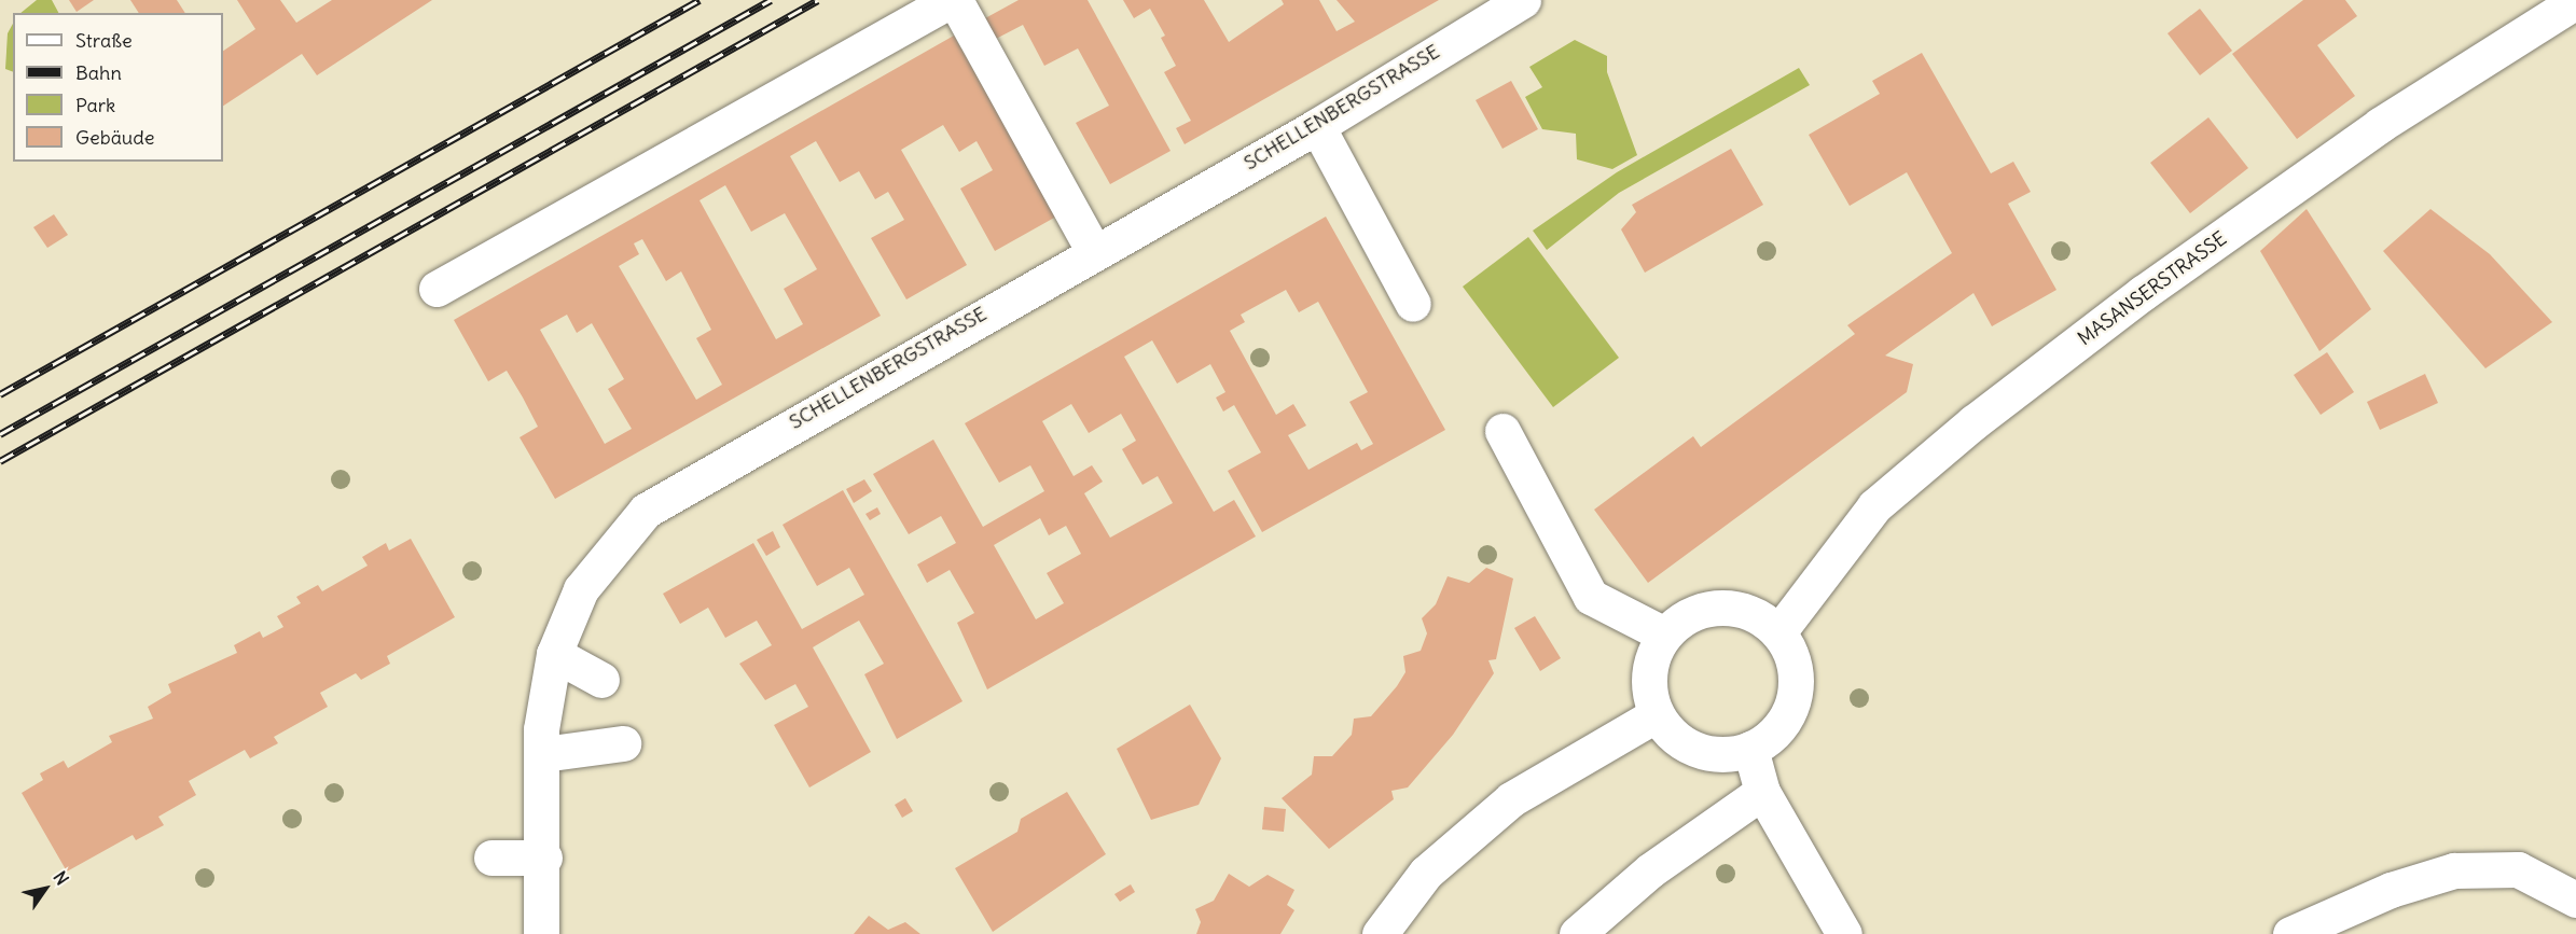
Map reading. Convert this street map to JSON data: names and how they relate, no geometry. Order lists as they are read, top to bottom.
{
  "streets": {
    "street": ["SCHELLENBERGSTRASSE", "MASANSERSTRASSE"]
  },
  "legend": [
    "Straße",
    "Bahn",
    "Park",
    "Gebäude"
  ],
  "north": "top right"
}
